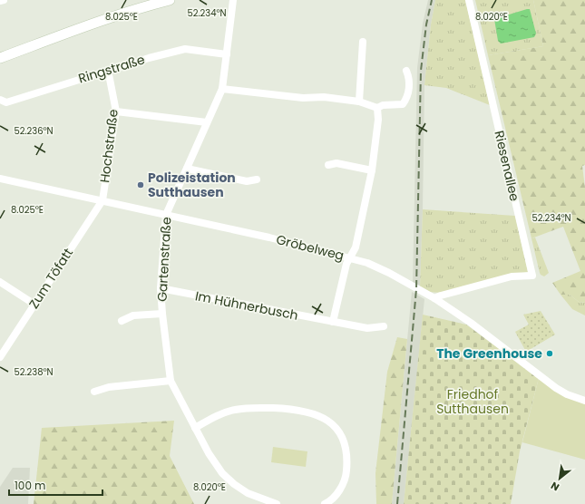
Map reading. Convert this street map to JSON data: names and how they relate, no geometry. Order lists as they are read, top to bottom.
{
  "streets": {
    "street": [
      "Ringstraße",
      "Hochstraße",
      "Riesenallee",
      "Gröbelweg",
      "Gartenstraße",
      "Zum Töfatt",
      "Im Hühnerbusch"
    ]
  },
  "crossings": [
    ["Ringstraße", "Hochstraße"],
    ["Ringstraße", "Gartenstraße"],
    ["Hochstraße", "Gröbelweg"],
    ["Hochstraße", "Zum Töfatt"],
    ["Riesenallee", "Gröbelweg"],
    ["Gröbelweg", "Gartenstraße"],
    ["Gröbelweg", "Zum Töfatt"],
    ["Gartenstraße", "Im Hühnerbusch"]
  ],
  "parks": ["Friedhof Sutthausen"],
  "places": ["Polizeistation Sutthausen", "The Greenhouse"],
  "scale_bar": "100 m",
  "north": "bottom left",
  "coordinates": [
    "52.234°N",
    "8.020°E",
    "8.025°E",
    "52.236°N",
    "52.238°N"
  ]
}
